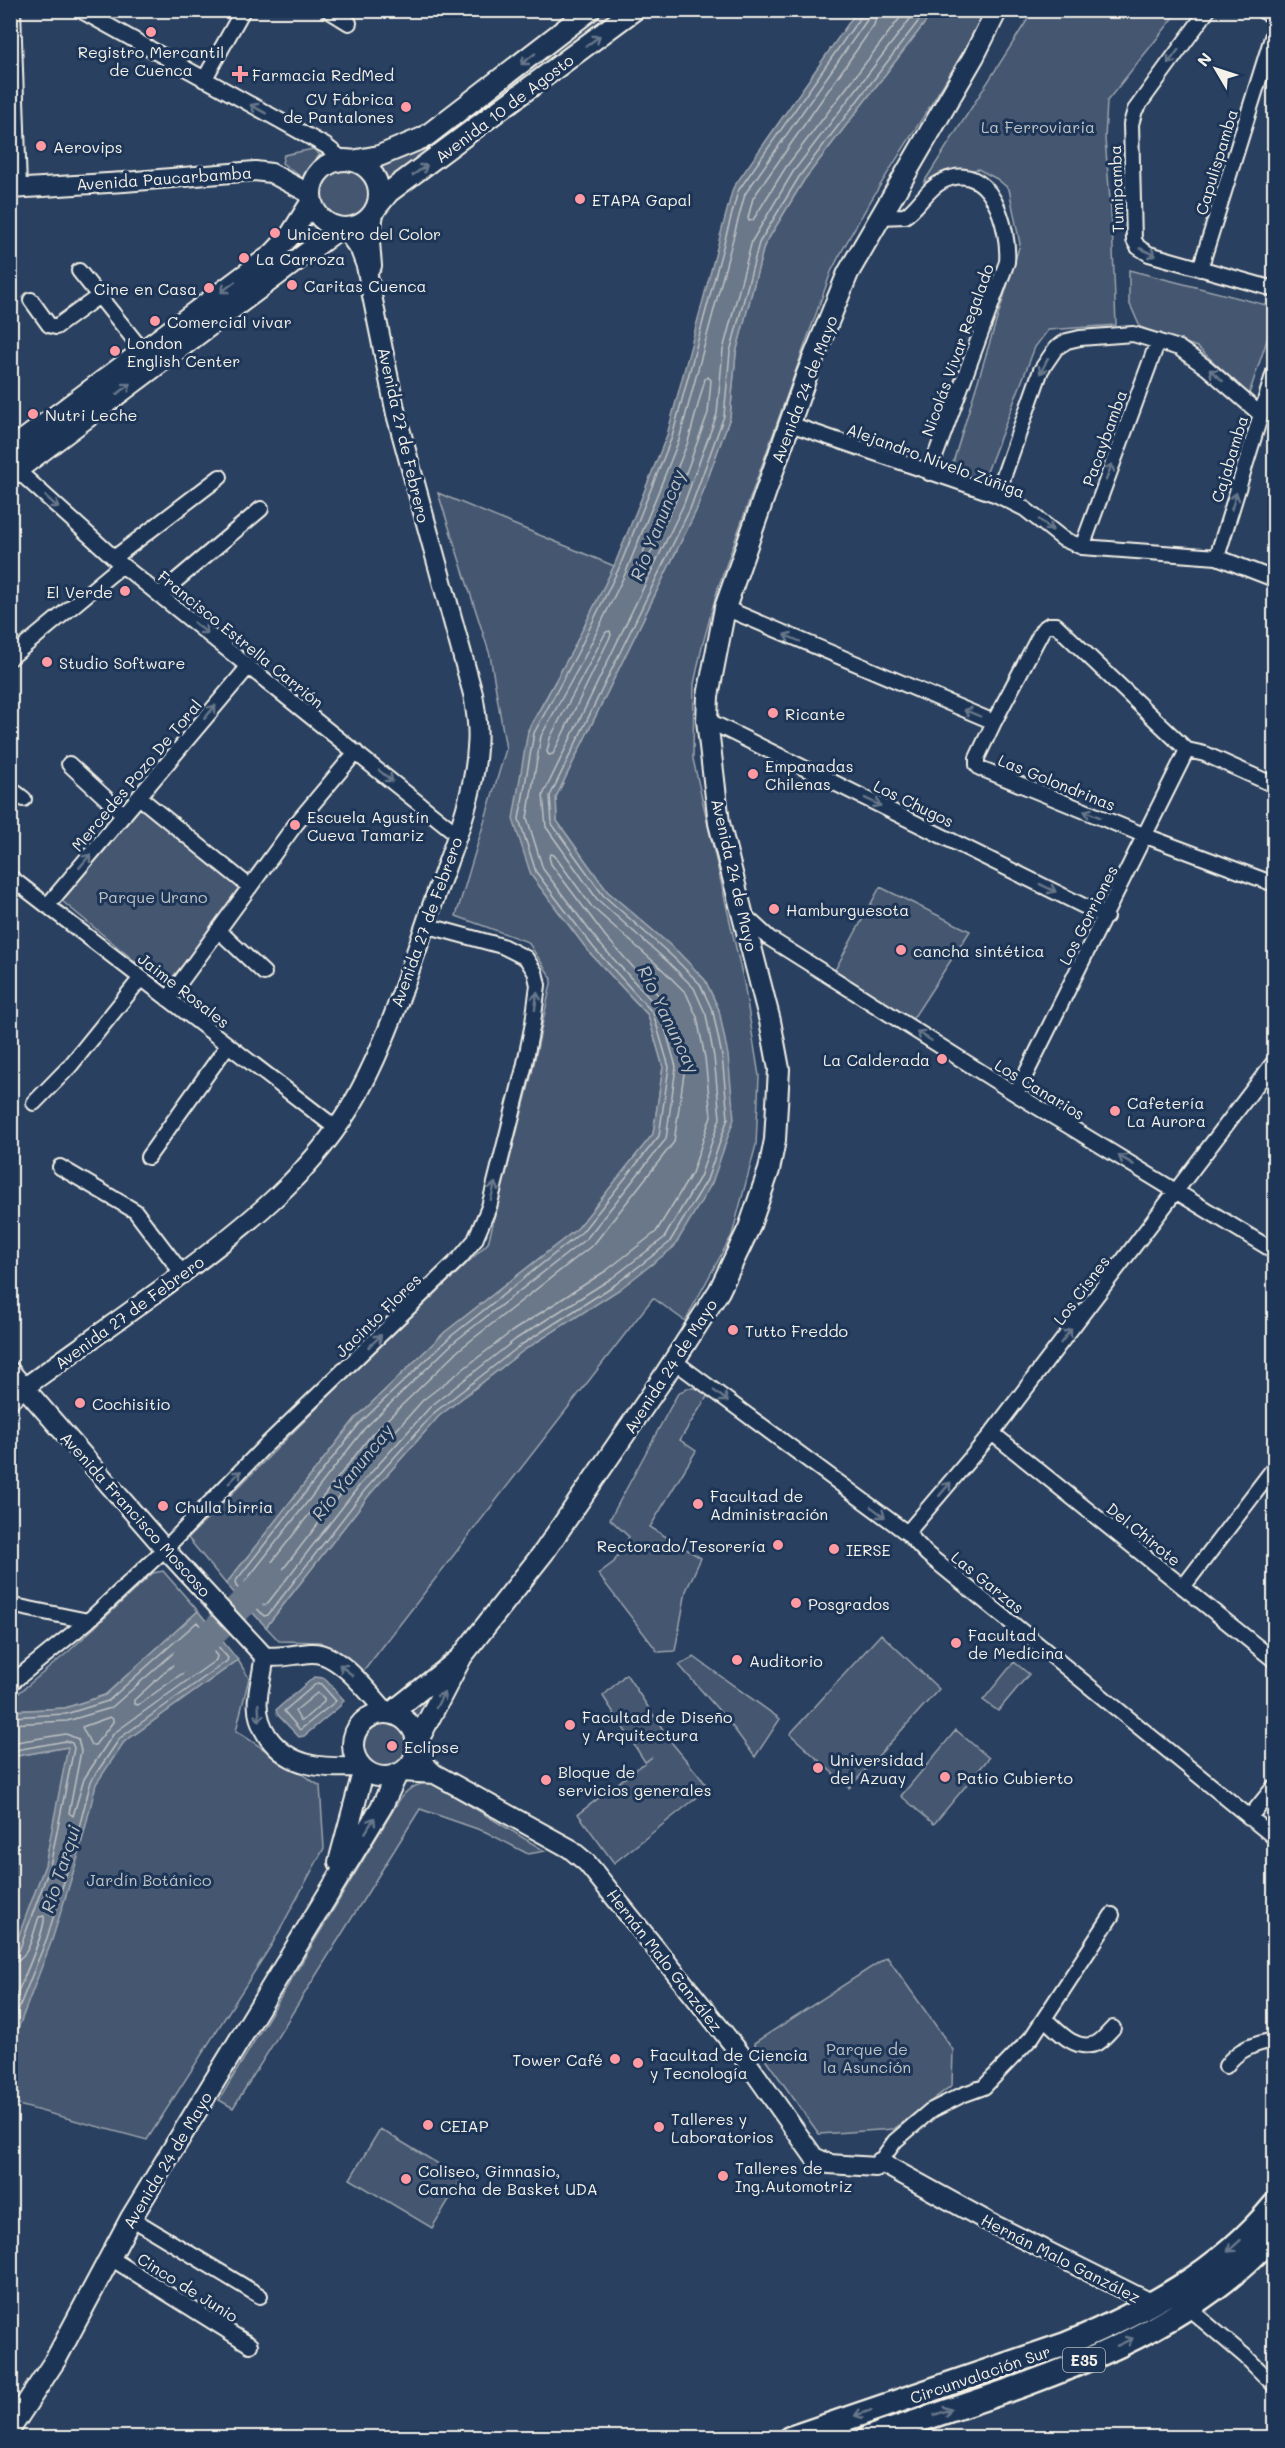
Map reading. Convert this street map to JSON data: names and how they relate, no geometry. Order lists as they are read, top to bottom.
{
  "streets": {
    "highway": ["E35", "Circunvalación Sur"],
    "main road": ["Avenida 10 de Agosto", "Avenida 24 de Mayo"],
    "street": [
      "Capulispamba",
      "Avenida Paucarbamba",
      "Tumipamba",
      "Nicolás Vivar Regalado",
      "Avenida 27 de Febrero",
      "Pacaybamba",
      "Cajabamba",
      "Alejandro Nivelo Zúñiga",
      "Francisco Estrella Carrión",
      "Mercedes Pozo De Toral",
      "Las Golondrinas",
      "Los Chugos",
      "Los Gorriones",
      "Jaime Rosales",
      "Los Canarios",
      "Los Cisnes",
      "Jacinto Flores",
      "Avenida Francisco Moscoso",
      "Del Chirote",
      "Las Garzas",
      "Hernán Malo Ganzález",
      "Cinco de Junio"
    ]
  },
  "crossings": [
    ["Avenida 10 de Agosto", "Avenida Paucarbamba"],
    ["Avenida 10 de Agosto", "Avenida 27 de Febrero"],
    ["Capulispamba", "Tumipamba"],
    ["Avenida Paucarbamba", "Avenida 27 de Febrero"],
    ["Nicolás Vivar Regalado", "Avenida 24 de Mayo"],
    ["Nicolás Vivar Regalado", "Alejandro Nivelo Zúñiga"],
    ["Avenida 24 de Mayo", "Alejandro Nivelo Zúñiga"],
    ["Avenida 24 de Mayo", "Los Chugos"],
    ["Avenida 24 de Mayo", "Los Canarios"],
    ["Avenida 24 de Mayo", "Las Garzas"],
    ["Avenida 24 de Mayo", "Hernán Malo Ganzález"],
    ["Avenida 24 de Mayo", "Cinco de Junio"],
    ["Avenida 27 de Febrero", "Francisco Estrella Carrión"],
    ["Avenida 27 de Febrero", "Jaime Rosales"],
    ["Avenida 27 de Febrero", "Jacinto Flores"],
    ["Avenida 27 de Febrero", "Avenida Francisco Moscoso"],
    ["Pacaybamba", "Alejandro Nivelo Zúñiga"],
    ["Cajabamba", "Alejandro Nivelo Zúñiga"],
    ["Francisco Estrella Carrión", "Mercedes Pozo De Toral"],
    ["Mercedes Pozo De Toral", "Jaime Rosales"],
    ["Las Golondrinas", "Los Gorriones"],
    ["Los Chugos", "Los Gorriones"],
    ["Los Gorriones", "Los Canarios"],
    ["Los Canarios", "Los Cisnes"],
    ["Los Cisnes", "Del Chirote"],
    ["Los Cisnes", "Las Garzas"],
    ["Jacinto Flores", "Avenida Francisco Moscoso"],
    ["Hernán Malo Ganzález", "Circunvalación Sur"]
  ],
  "one_way": [
    "Pacaybamba",
    "Cajabamba",
    "Francisco Estrella Carrión",
    "Mercedes Pozo De Toral",
    "Los Canarios",
    "Los Cisnes",
    "Jacinto Flores",
    "Las Garzas"
  ],
  "water": ["Río Yanuncay", "Río Tarqui"],
  "parks": [
    "La Ferroviaria",
    "Parque Urano",
    "Jardín Botánico",
    "Parque de la Asunción"
  ],
  "places": {
    "other": [
      "Registro Mercantil de Cuenca",
      "CV Fábrica de Pantalones",
      "Aerovips",
      "ETAPA Gapal",
      "Unicentro del Color",
      "La Carroza",
      "Caritas Cuenca",
      "Cine en Casa",
      "Comercial vivar",
      "London English Center",
      "Nutri Leche",
      "El Verde",
      "Studio Software",
      "Ricante",
      "Empanadas Chilenas",
      "Escuela Agustín Cueva Tamariz",
      "Hamburguesota",
      "cancha sintética",
      "La Calderada",
      "Cafetería La Aurora",
      "Tutto Freddo",
      "Cochisitio",
      "Facultad de Administración",
      "Chulla birria",
      "Rectorado/Tesorería",
      "IERSE",
      "Posgrados",
      "Facultad de Medicina",
      "Auditorio",
      "Facultad de Diseño y Arquitectura",
      "Eclipse",
      "Universidad del Azuay",
      "Patio Cubierto",
      "Bloque de servicios generales",
      "Tower Café",
      "Facultad de Ciencia y Tecnología",
      "CEIAP",
      "Talleres y Laboratorios",
      "Talleres de Ing.Automotriz",
      "Coliseo, Gimnasio, Cancha de Basket UDA"
    ],
    "health": ["Farmacia RedMed"]
  },
  "north": "top left"
}
